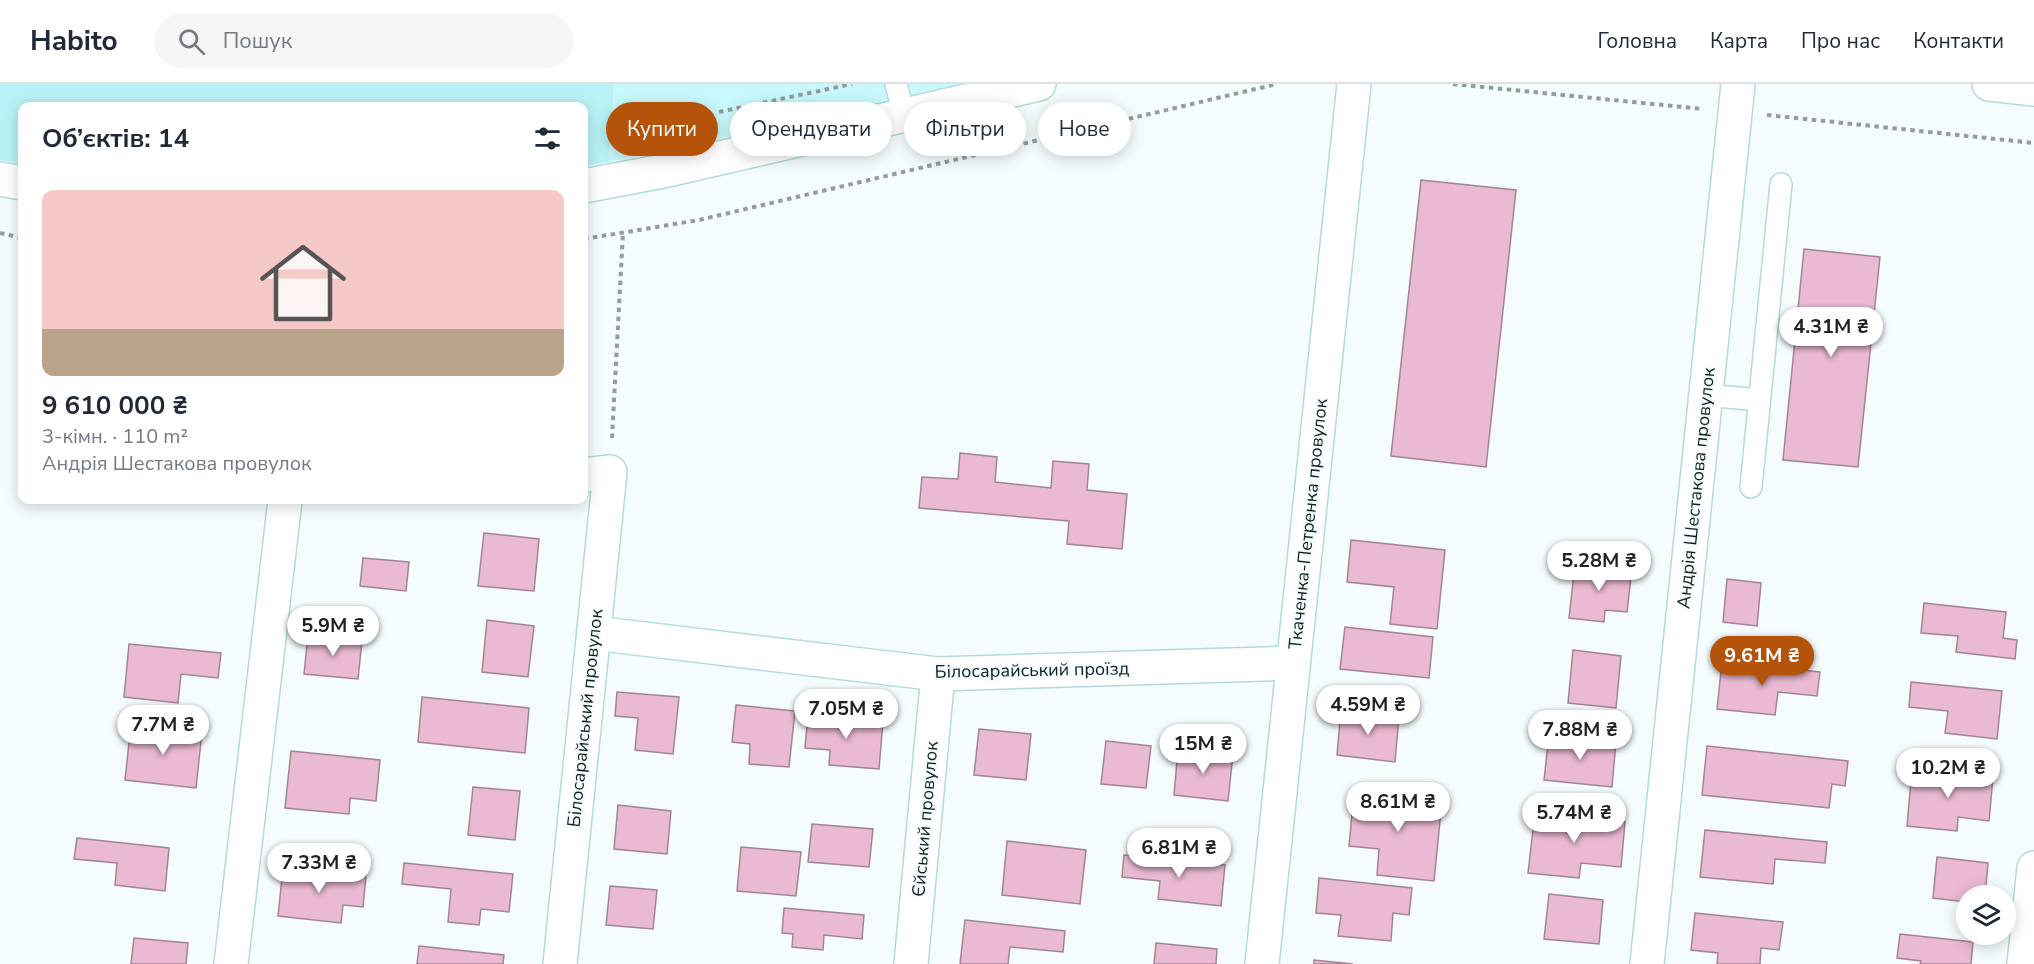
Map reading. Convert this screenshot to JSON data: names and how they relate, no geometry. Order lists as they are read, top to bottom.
{
  "streets": {
    "street": [
      "Андрія Шестакова провулок",
      "Ткаченка-Петренка провулок",
      "Білосарайський проїзд",
      "Білосарайський провулок",
      "Єйський провулок"
    ]
  },
  "crossings": [
    ["Ткаченка-Петренка провулок", "Білосарайський проїзд"],
    ["Білосарайський проїзд", "Білосарайський провулок"],
    ["Білосарайський проїзд", "Єйський провулок"]
  ],
  "page": {
    "header": "Habito",
    "search": "Пошук",
    "nav": [
      "Головна",
      "Карта",
      "Про нас",
      "Контакти"
    ],
    "chip": [
      "Купити",
      "Орендувати",
      "Фільтри",
      "Нове"
    ],
    "heading": "Об’єктів: 14",
    "list": [
      {
        "name": "9 610 000 ₴",
        "note": "3-кімн. · 110 m² · Андрія Шестакова провулок"
      }
    ],
    "price": [
      "4.31M ₴",
      "5.28M ₴",
      "5.9M ₴",
      "9.61M ₴",
      "4.59M ₴",
      "7.05M ₴",
      "7.7M ₴",
      "7.88M ₴",
      "15M ₴",
      "10.2M ₴",
      "8.61M ₴",
      "5.74M ₴",
      "6.81M ₴",
      "7.33M ₴"
    ]
  }
}
